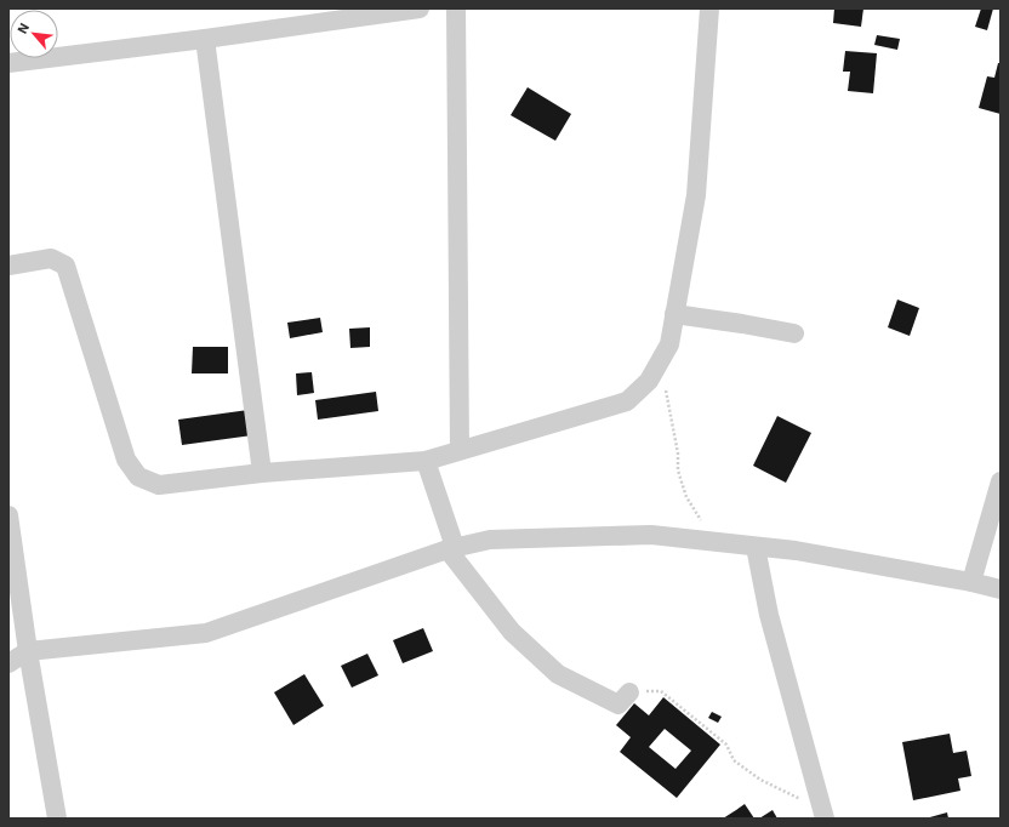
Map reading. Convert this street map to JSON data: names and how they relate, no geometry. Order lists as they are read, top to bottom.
{
  "north": "top left"
}
